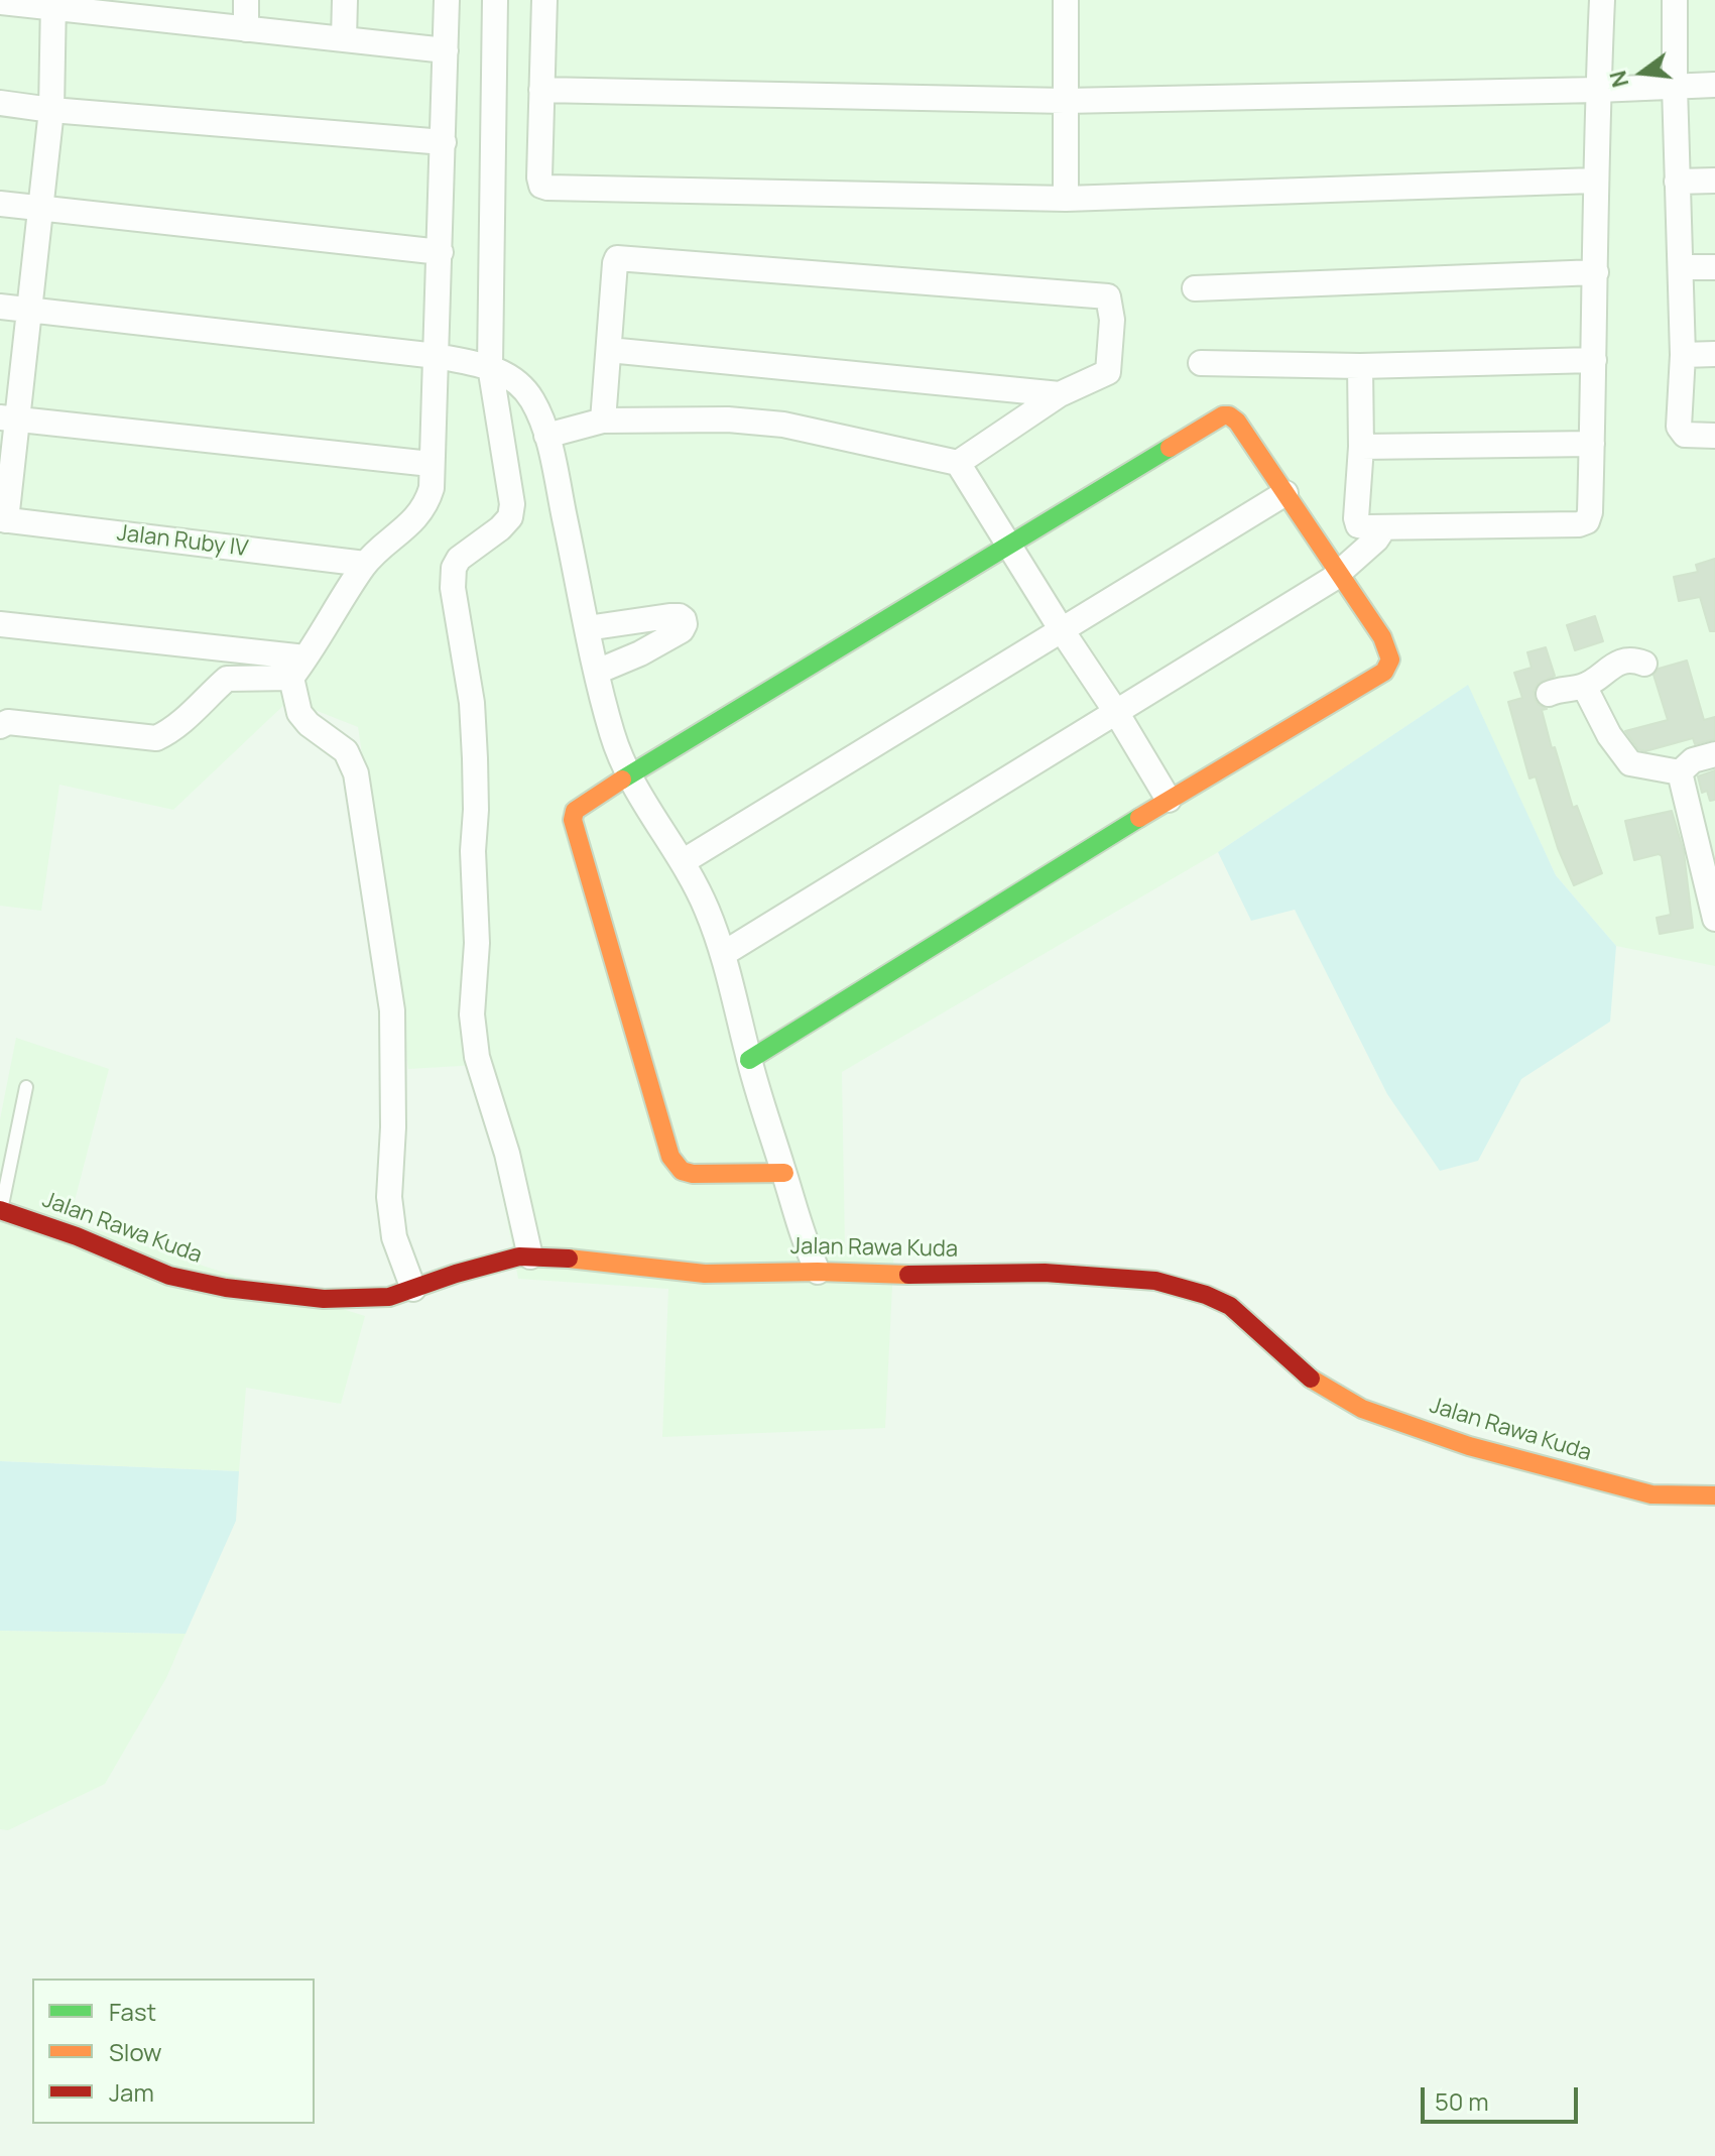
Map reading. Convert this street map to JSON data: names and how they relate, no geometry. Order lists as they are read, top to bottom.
{
  "streets": {
    "street": ["Jalan Ruby IV", "Jalan Rawa Kuda"]
  },
  "legend": ["Fast", "Slow", "Jam"],
  "scale_bar": "50 m",
  "north": "left"
}
